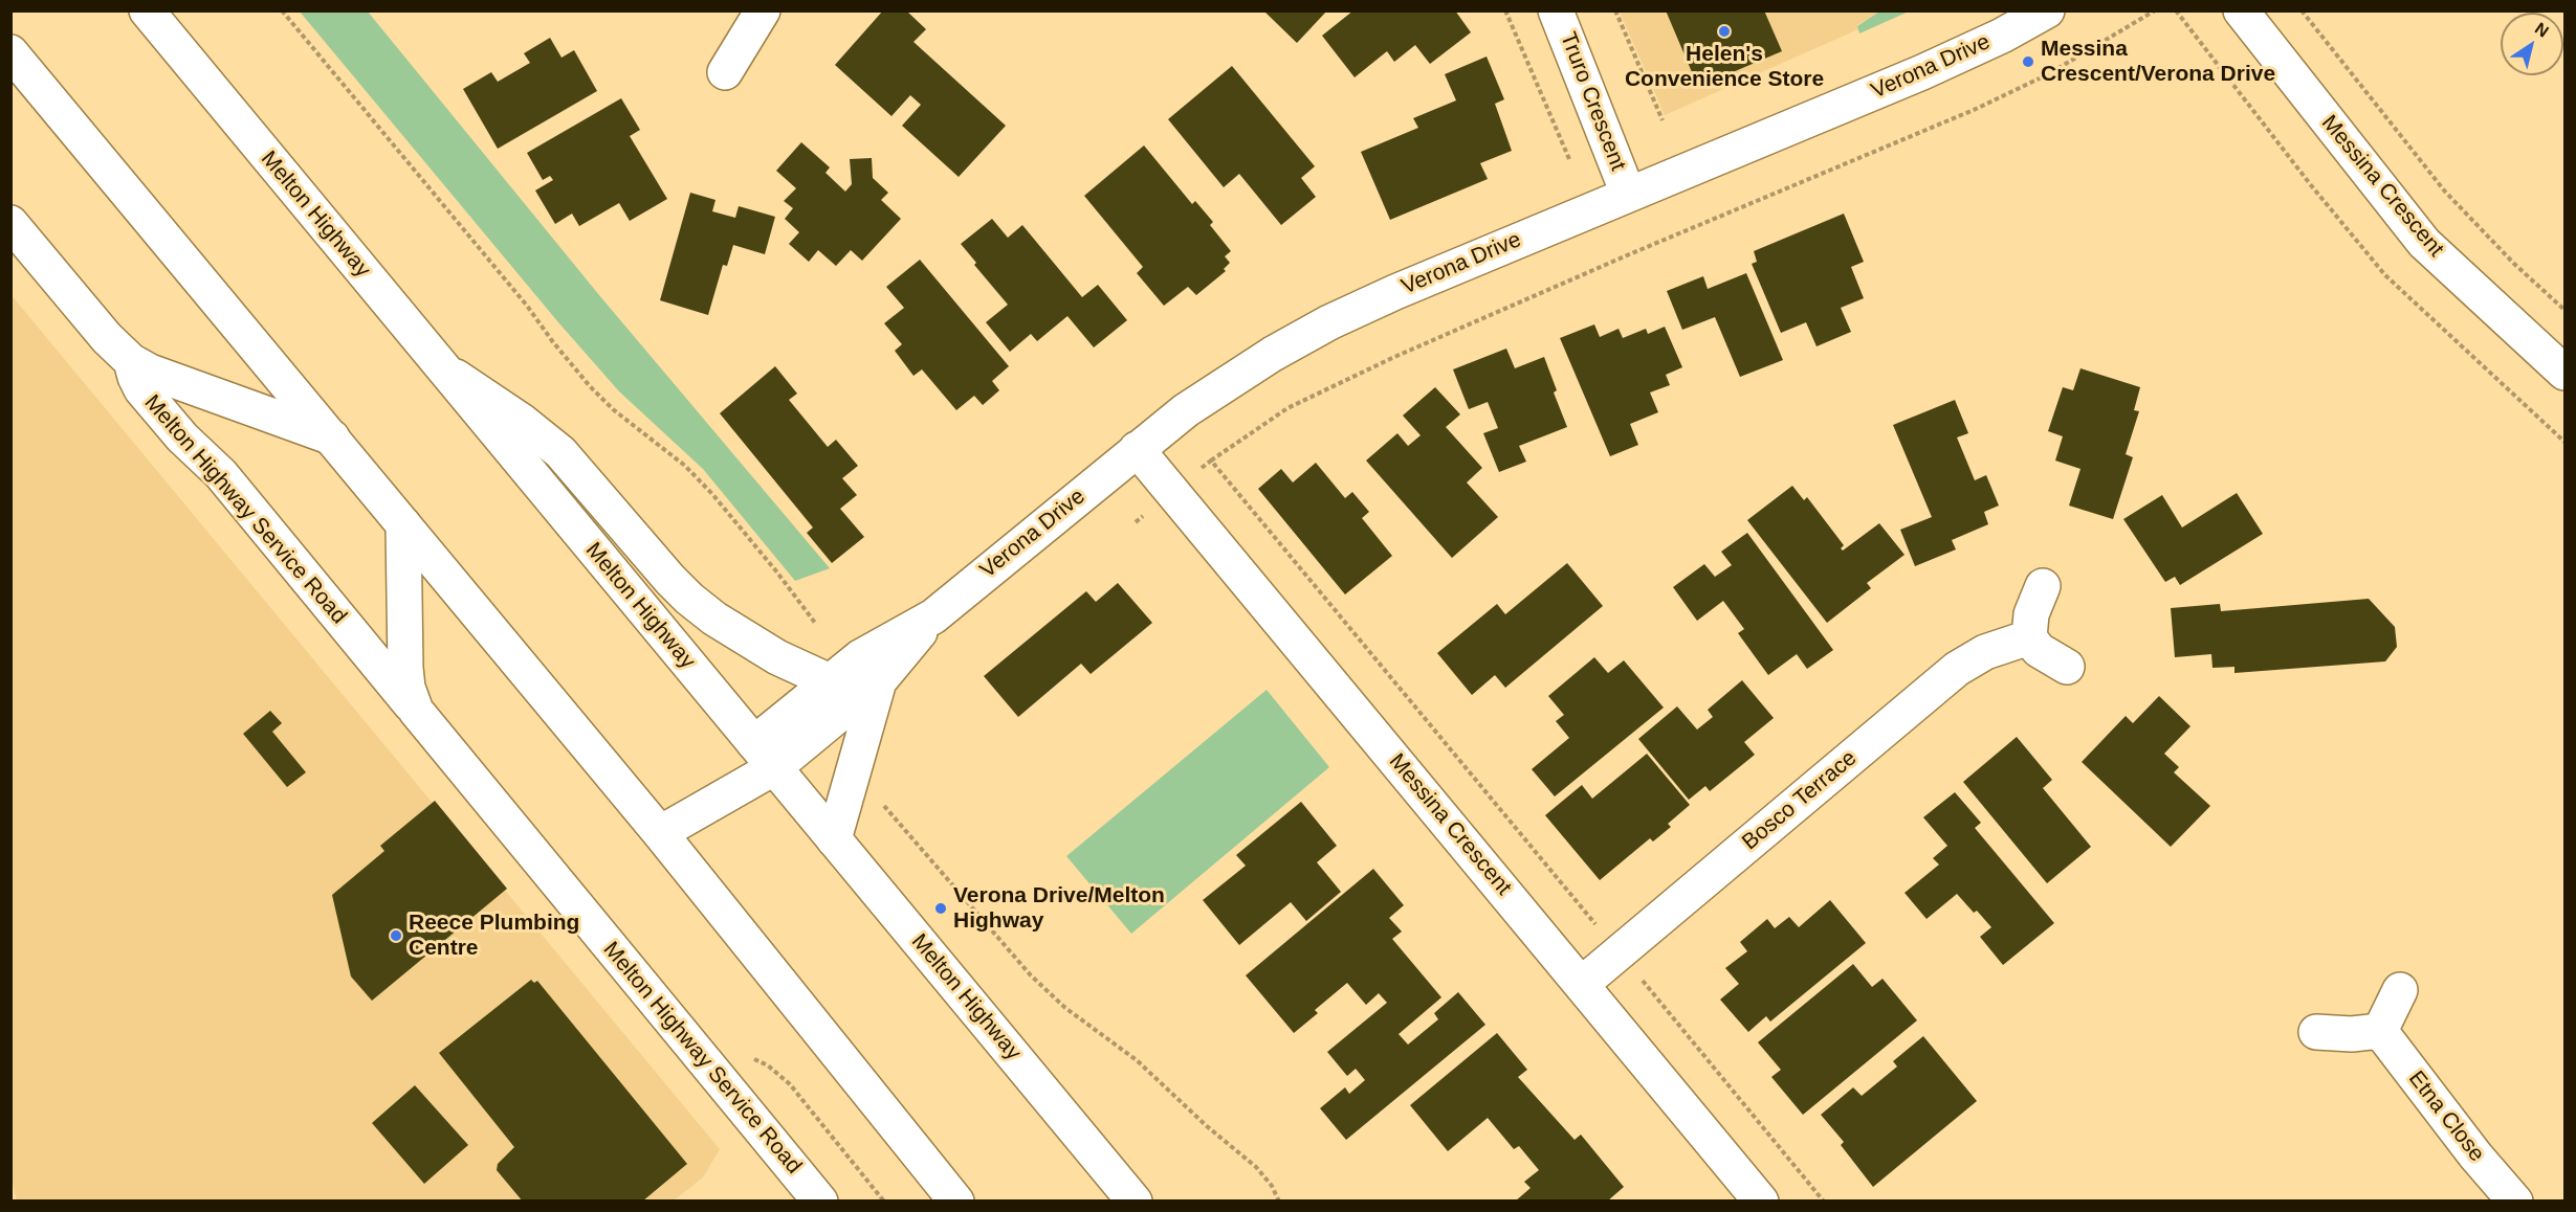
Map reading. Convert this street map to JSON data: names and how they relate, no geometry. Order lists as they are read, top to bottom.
{
  "streets": {
    "main road": [
      "Verona Drive",
      "Truro Crescent",
      "Messina Crescent",
      "Melton Highway",
      "Melton Highway Service Road",
      "Bosco Terrace",
      "Etna Close"
    ]
  },
  "crossings": [
    ["Verona Drive", "Truro Crescent"],
    ["Verona Drive", "Messina Crescent"],
    ["Verona Drive", "Melton Highway"],
    ["Messina Crescent", "Bosco Terrace"]
  ],
  "places": [
    "Helen's Convenience Store",
    "Messina Crescent/Verona Drive",
    "Verona Drive/Melton Highway",
    "Reece Plumbing Centre"
  ],
  "north": "top right"
}
